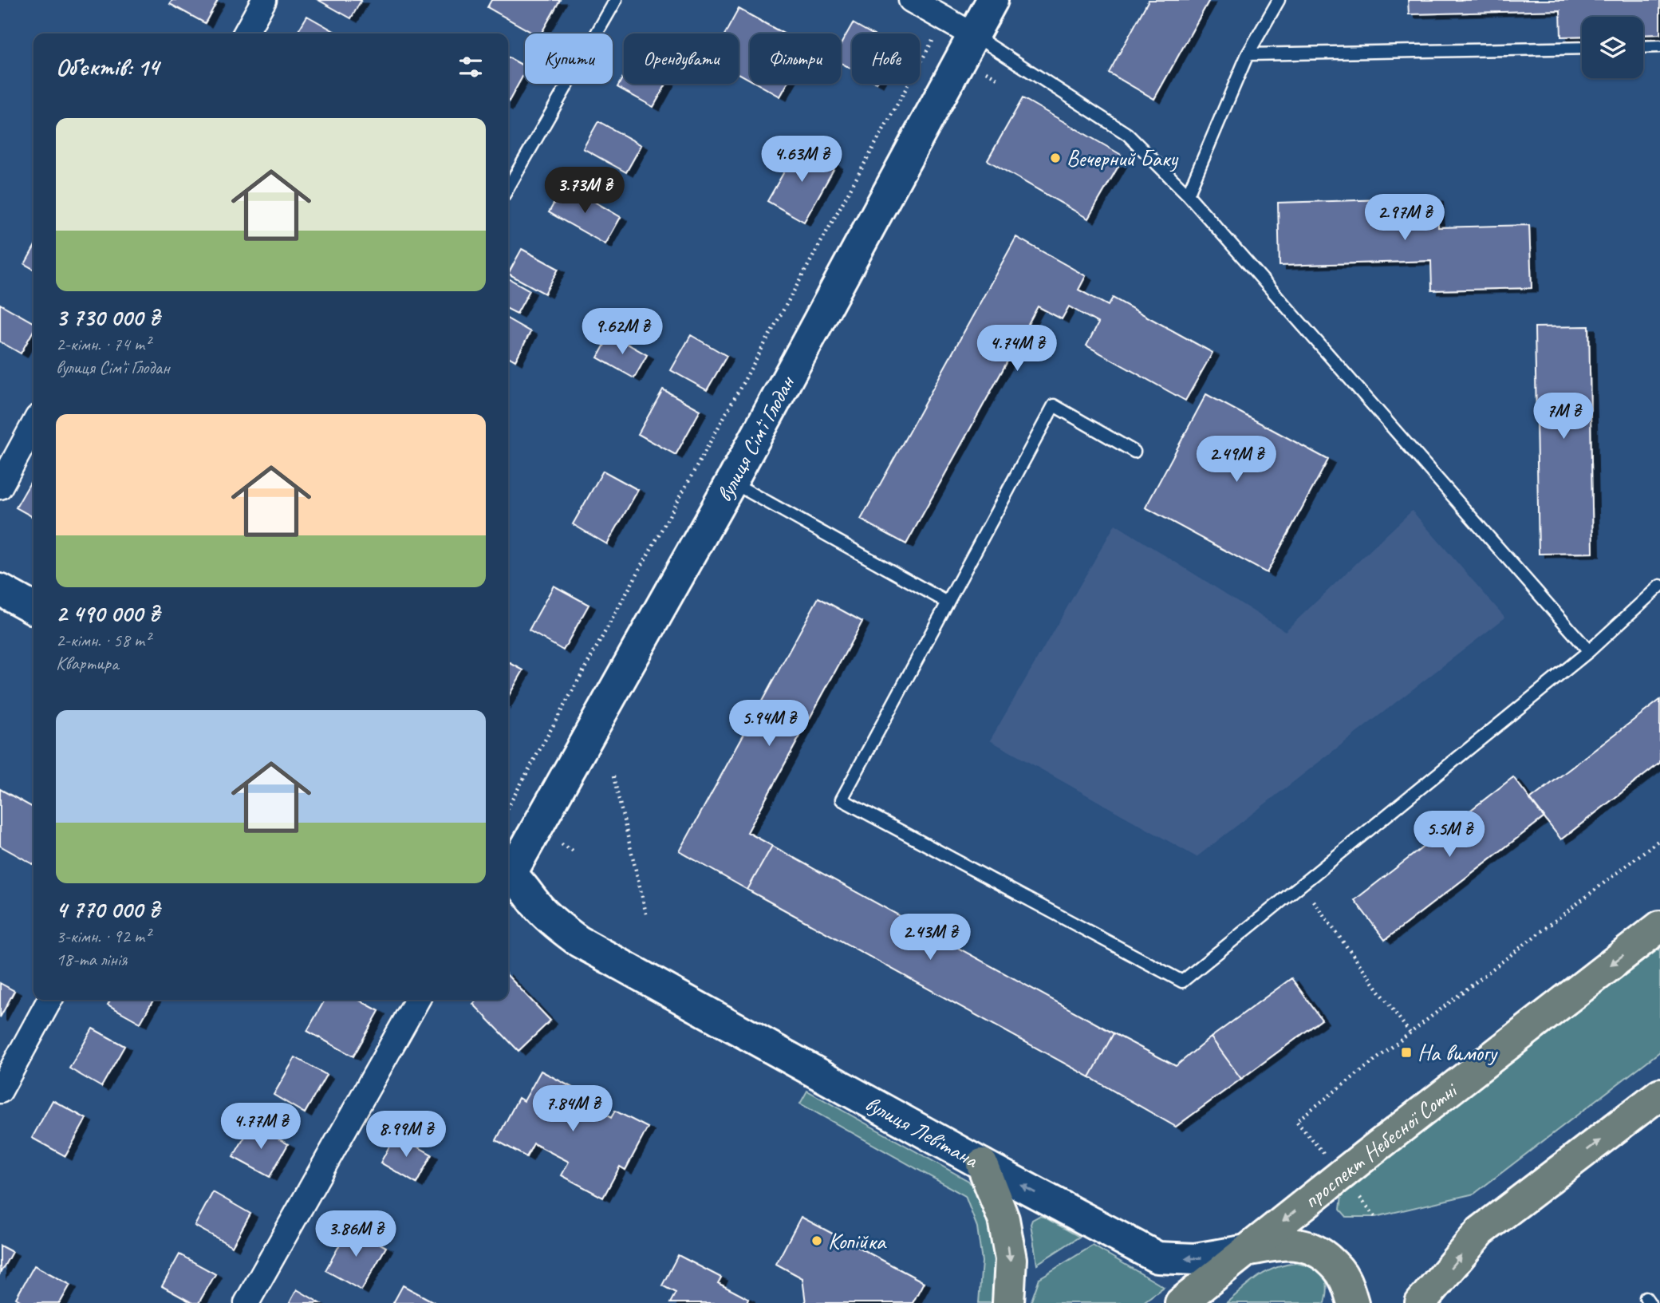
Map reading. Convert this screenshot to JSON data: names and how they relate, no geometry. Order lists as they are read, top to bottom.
{
  "streets": {
    "main road": ["вулиця Левітана", "проспект Небесної Сотні"],
    "street": ["вулиця Сім'ї Глодан"]
  },
  "crossings": [
    ["вулиця Левітана", "проспект Небесної Сотні"]
  ],
  "places": {
    "other": ["Вечерний Баку", "Копійка"],
    "transit": ["На вимогу"]
  },
  "page": {
    "chip": [
      "Купити",
      "Орендувати",
      "Фільтри",
      "Нове"
    ],
    "heading": "Об’єктів: 14",
    "list": [
      {
        "name": "3 730 000 ₴",
        "note": "2-кімн. · 74 m² · вулиця Сім'ї Глодан"
      },
      {
        "name": "2 490 000 ₴",
        "note": "2-кімн. · 58 m² · Квартира"
      },
      {
        "name": "4 770 000 ₴",
        "note": "3-кімн. · 92 m² · 18-та лінія"
      }
    ],
    "price": [
      "4.63M ₴",
      "3.73M ₴",
      "2.97M ₴",
      "9.62M ₴",
      "4.74M ₴",
      "7M ₴",
      "2.49M ₴",
      "5.94M ₴",
      "5.5M ₴",
      "2.43M ₴",
      "7.84M ₴",
      "4.77M ₴",
      "8.99M ₴",
      "3.86M ₴"
    ]
  }
}
